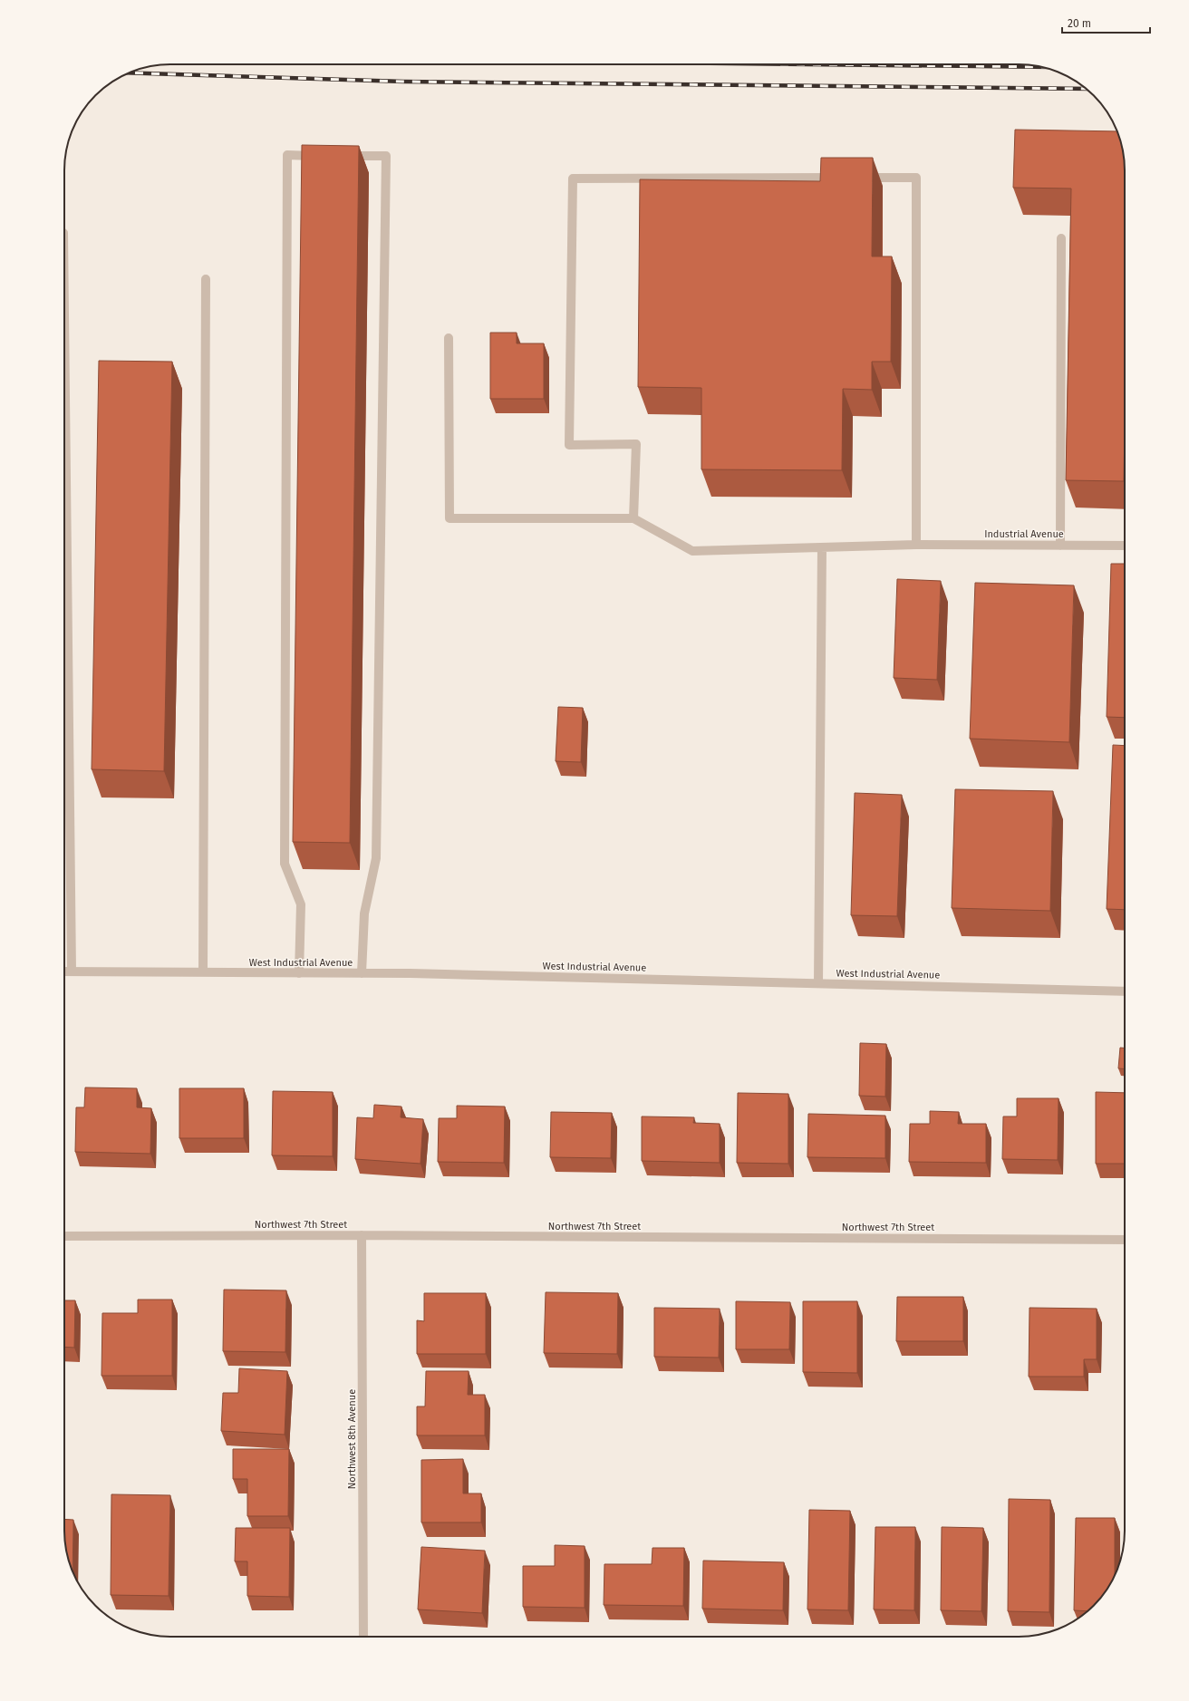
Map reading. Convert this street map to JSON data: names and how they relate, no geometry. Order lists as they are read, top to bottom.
{
  "streets": {
    "street": [
      "Industrial Avenue",
      "West Industrial Avenue",
      "Northwest 7th Street",
      "Northwest 8th Avenue"
    ]
  },
  "crossings": [
    ["Northwest 7th Street", "Northwest 8th Avenue"]
  ],
  "scale_bar": "20 m"
}
